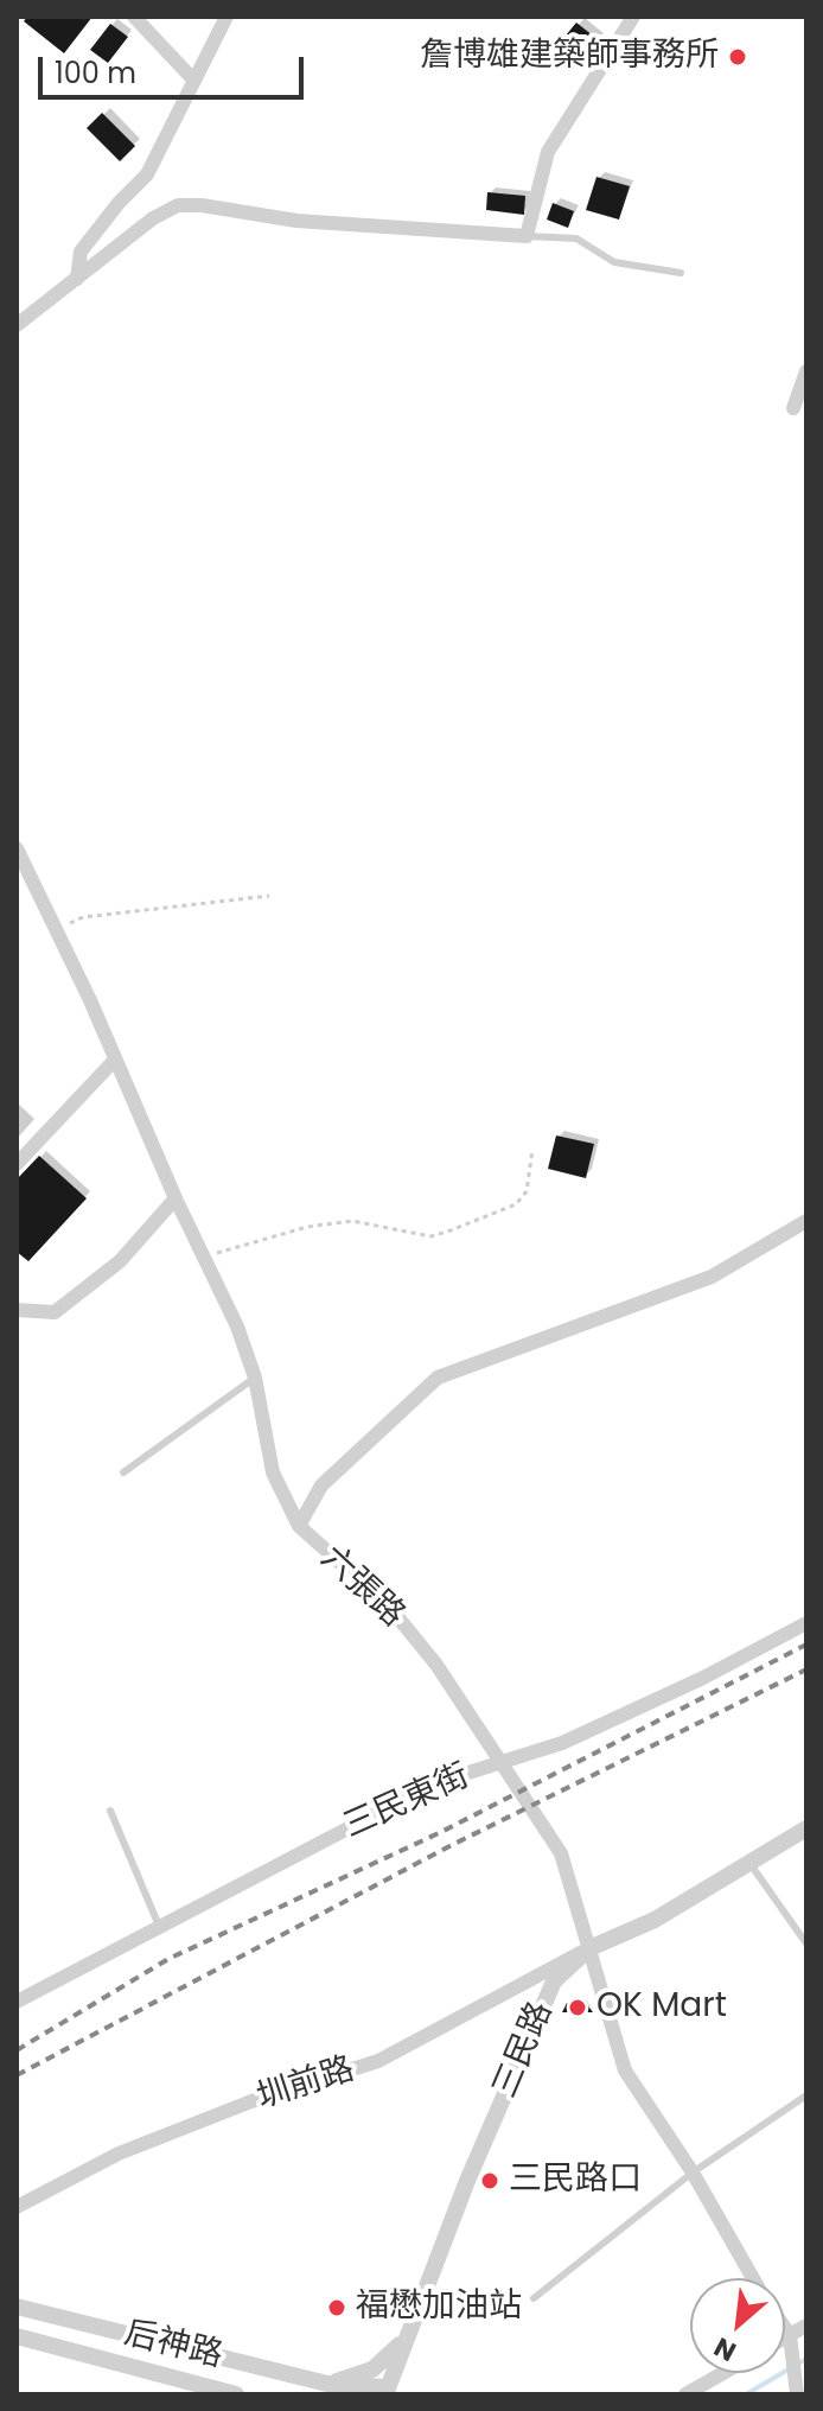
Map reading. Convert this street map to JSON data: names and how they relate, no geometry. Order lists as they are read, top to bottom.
{
  "streets": {
    "street": [
      "六張路",
      "三民東街",
      "三民路",
      "圳前路",
      "后神路"
    ]
  },
  "crossings": [
    ["六張路", "三民東街"],
    ["六張路", "三民路"],
    ["六張路", "圳前路"],
    ["三民路", "圳前路"],
    ["三民路", "后神路"]
  ],
  "places": [
    "詹博雄建築師事務所",
    "OK Mart",
    "三民路口",
    "福懋加油站"
  ],
  "scale_bar": "100 m",
  "north": "bottom left"
}
